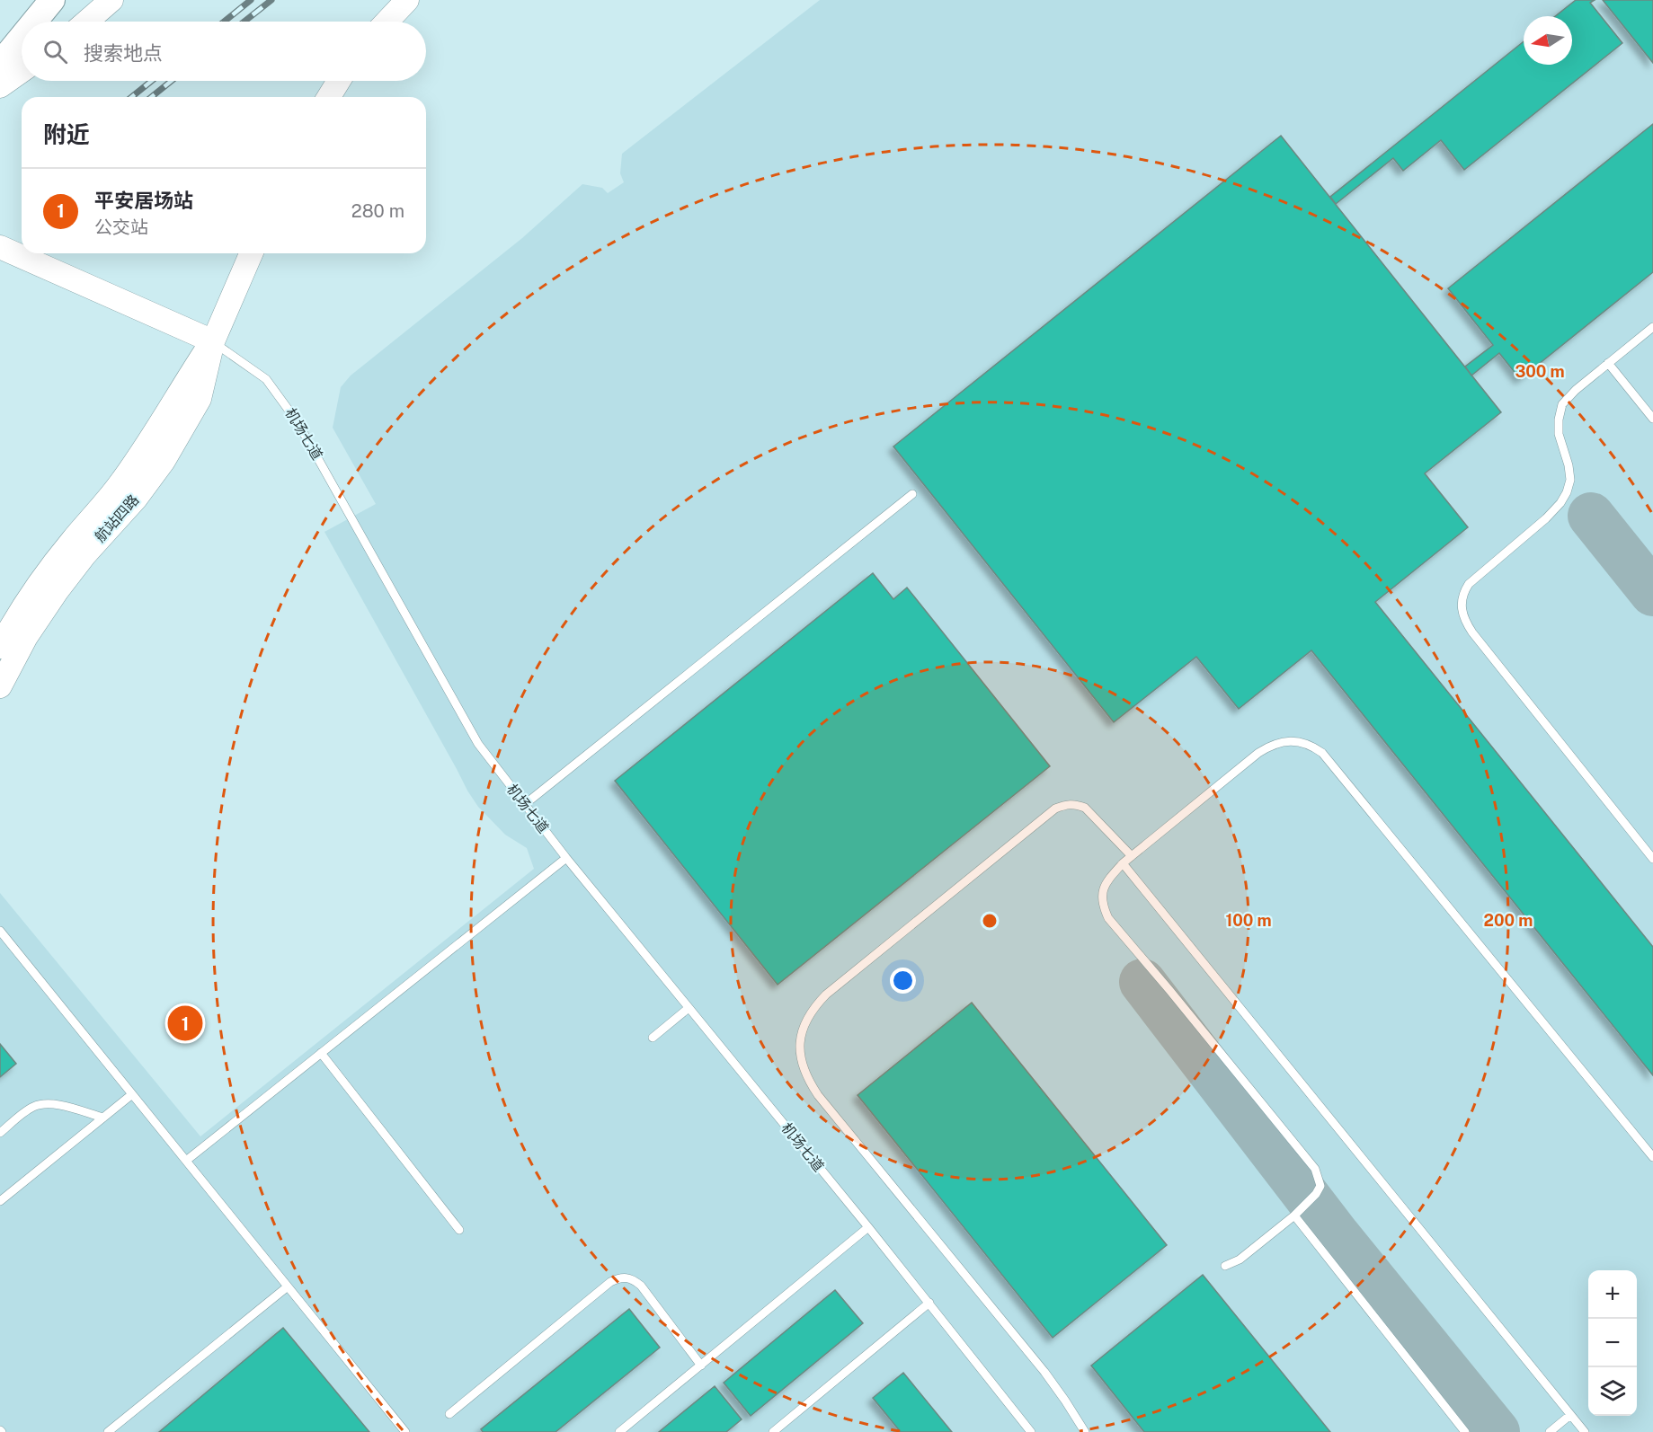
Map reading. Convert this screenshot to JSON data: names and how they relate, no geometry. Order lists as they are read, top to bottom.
{
  "streets": {
    "main road": ["机场七道", "航站四路"]
  },
  "crossings": [
    ["机场七道", "航站四路"]
  ],
  "north": "left",
  "page": {
    "search": "搜索地点",
    "heading": "附近",
    "list": [
      {
        "mark": "1",
        "name": "平安居场站",
        "note": "公交站",
        "value": "280 m"
      }
    ],
    "pins": "1",
    "map_buttons": ["+", "−"]
  },
  "rings": ["300 m", "100 m", "200 m"]
}
